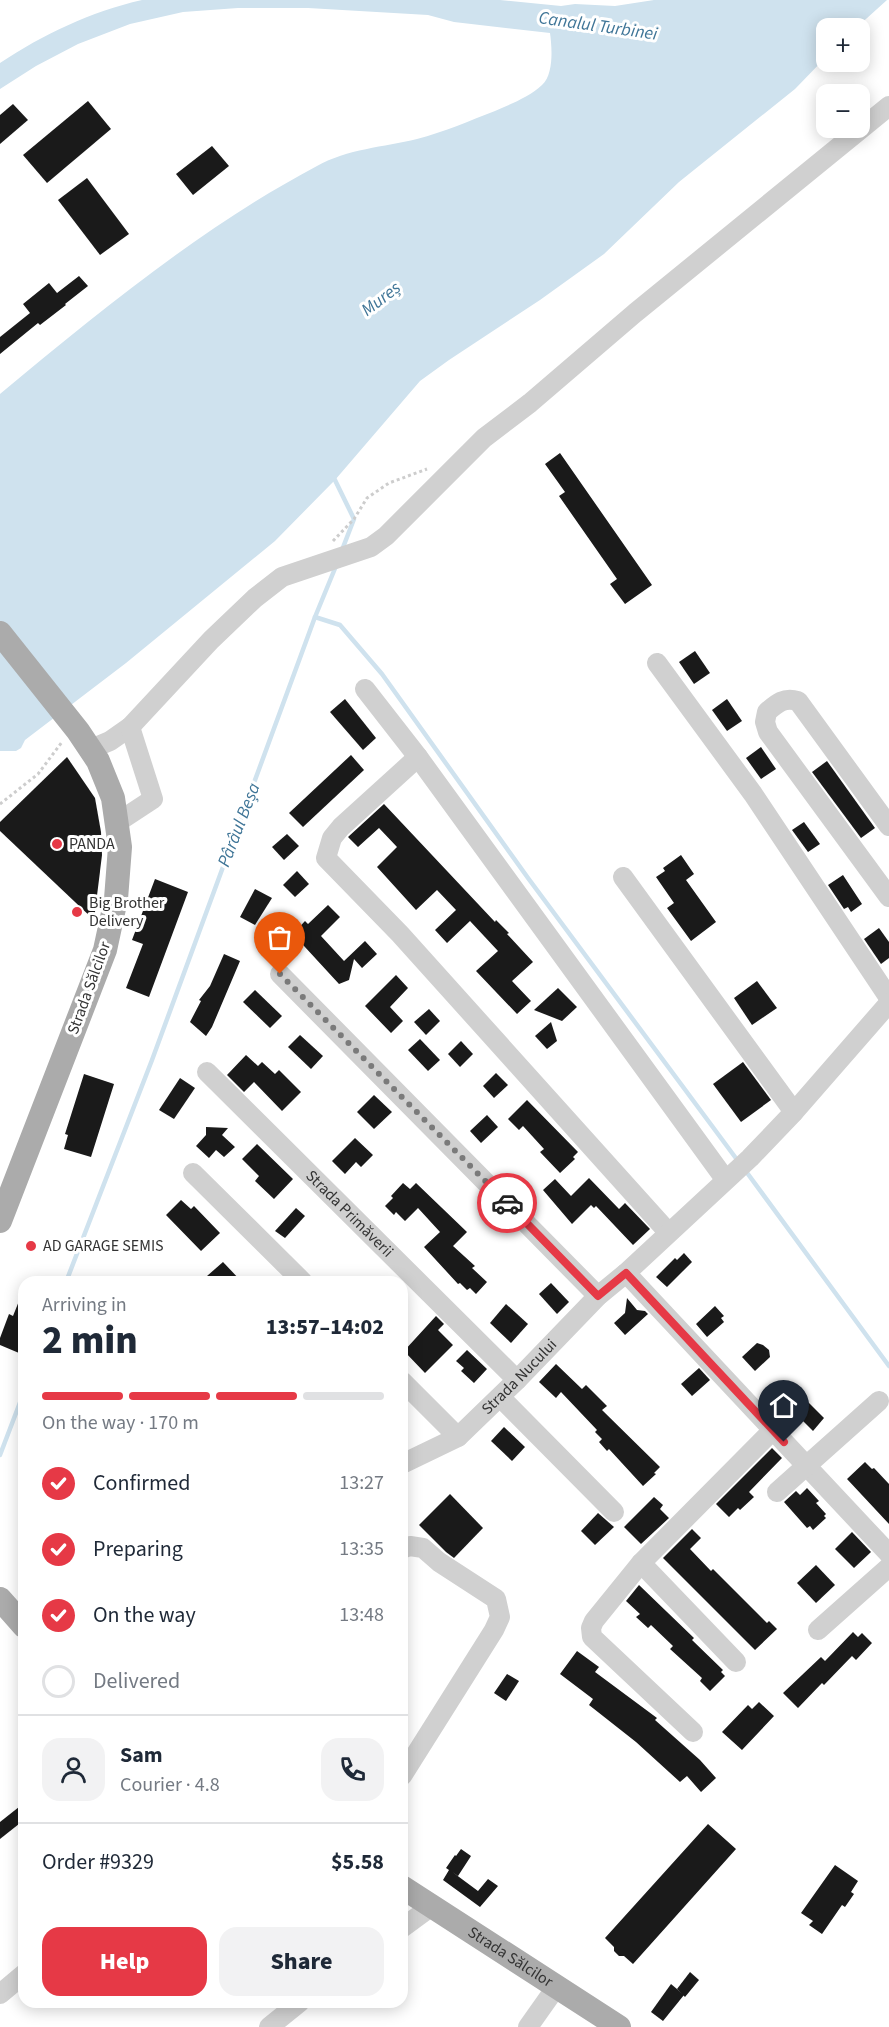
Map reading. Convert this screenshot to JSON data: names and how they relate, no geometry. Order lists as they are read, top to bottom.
{
  "streets": {
    "main road": ["Strada Sălcilor"],
    "street": ["Strada Primăverii", "Strada Nucului"]
  },
  "crossings": [
    ["Strada Primăverii", "Strada Nucului"]
  ],
  "water": ["Canalul Turbinei", "Mureș", "Pârâul Beșa"],
  "places": ["PANDA", "Big Brother Delivery", "AD GARAGE SEMIS"],
  "page": {
    "map_buttons": ["+", "−"],
    "heading": ["2 min", "Arriving in", "13:57–14:02"],
    "panel": [
      "Sam",
      "Courier · 4.8",
      "Order #9329",
      "$5.58"
    ],
    "bar": "On the way · 170 m",
    "list": [
      ["Confirmed", "13:27"],
      ["Preparing", "13:35"],
      ["On the way", "13:48"],
      "Delivered"
    ],
    "buttons": ["Help", "Share"]
  }
}
